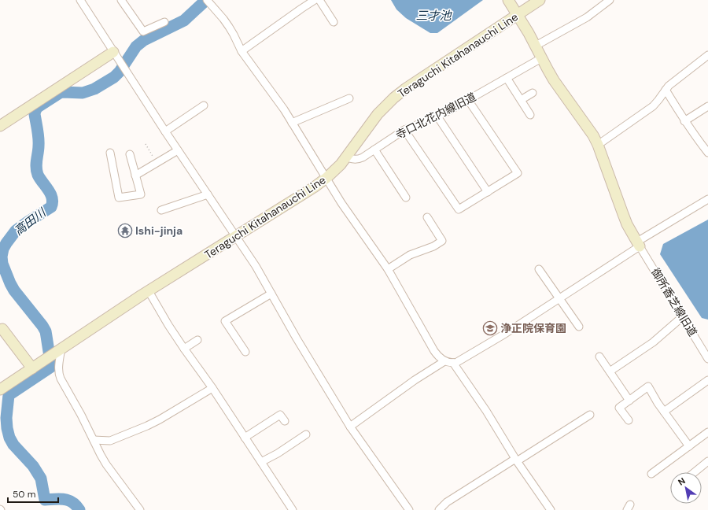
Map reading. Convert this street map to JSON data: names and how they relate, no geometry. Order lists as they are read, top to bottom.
{
  "streets": {
    "main road": ["Teraguchi Kitahanauchi Line"],
    "street": ["寺口北花内線旧道", "御所香芝線旧道"]
  },
  "crossings": [
    ["Teraguchi Kitahanauchi Line", "寺口北花内線旧道"]
  ],
  "water": ["三才池", "高田川"],
  "places": {
    "temple": ["Ishi-jinja"],
    "school or university": ["浄正院保育園"]
  },
  "scale_bar": "50 m",
  "north": "top left"
}
